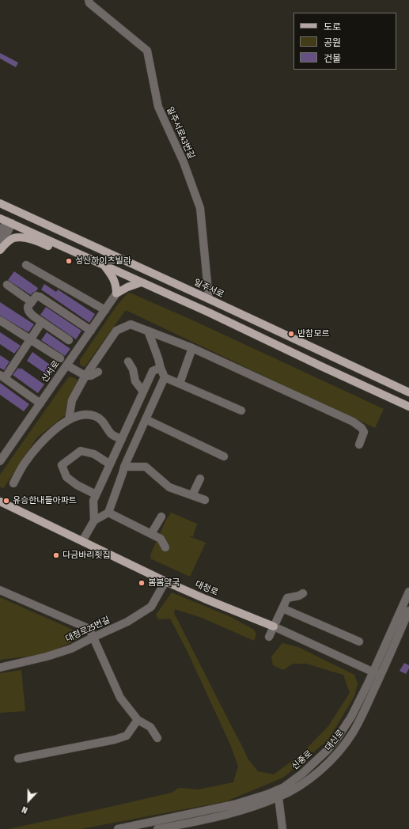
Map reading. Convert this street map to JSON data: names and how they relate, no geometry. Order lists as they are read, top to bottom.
{
  "streets": {
    "main road": ["일주서로", "대청로"],
    "street": [
      "일주서로43번길",
      "신서로",
      "대청로25번길",
      "대신로",
      "신중로"
    ]
  },
  "crossings": [
    ["일주서로43번길", "일주서로"],
    ["대청로", "대청로25번길"],
    ["대청로", "대신로"],
    ["대청로", "신중로"],
    ["대신로", "신중로"]
  ],
  "places": [
    "성산하이츠빌라",
    "반참모르",
    "유승한내들아파트",
    "다금바리횟집",
    "봄봄약국"
  ],
  "legend": ["도로", "공원", "건물"],
  "north": "bottom"
}
